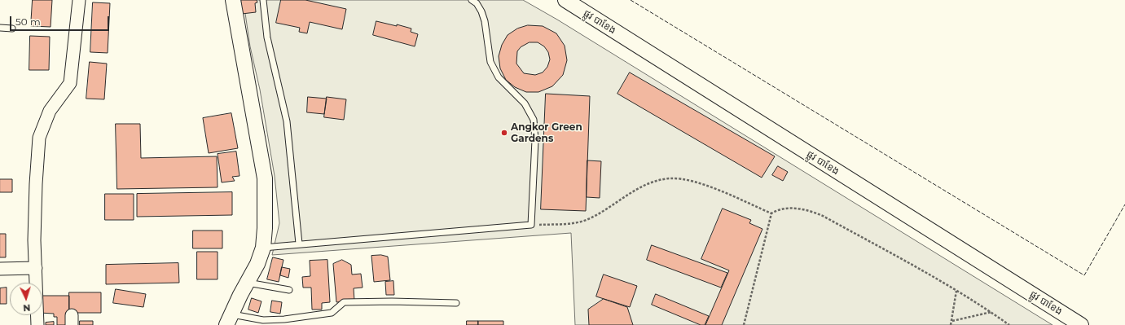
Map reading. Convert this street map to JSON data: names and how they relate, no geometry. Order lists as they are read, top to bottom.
{
  "streets": {
    "street": ["ផ្លូវ បាខែង"]
  },
  "places": ["Angkor Green Gardens"],
  "scale_bar": "50 m",
  "north": "bottom"
}
